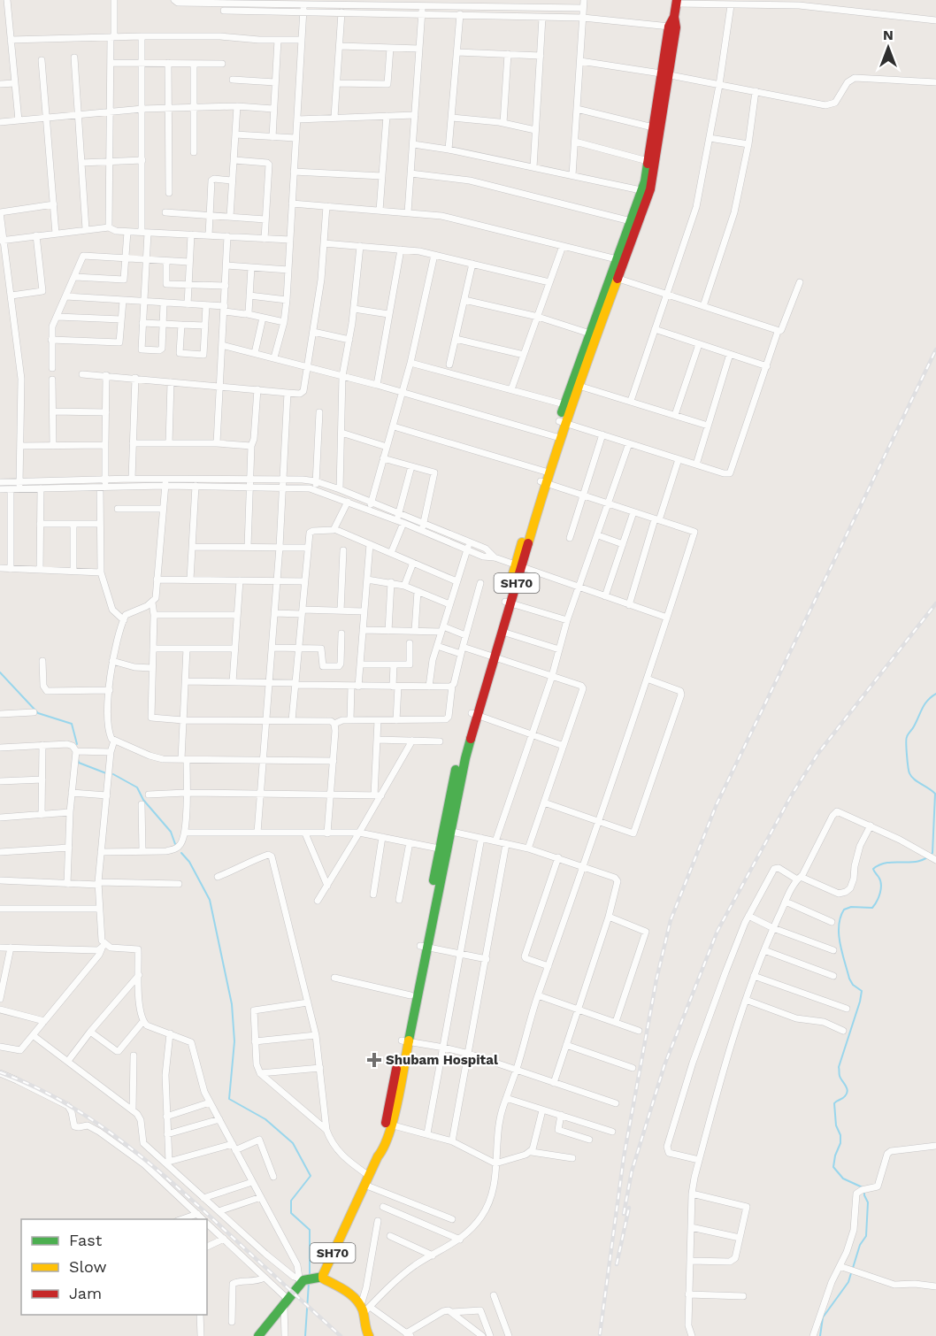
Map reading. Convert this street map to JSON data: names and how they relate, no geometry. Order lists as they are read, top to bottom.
{
  "streets": {
    "main road": ["SH70"]
  },
  "places": {
    "health": ["Shubam Hospital"]
  },
  "legend": ["Fast", "Slow", "Jam"],
  "north": "top"
}
